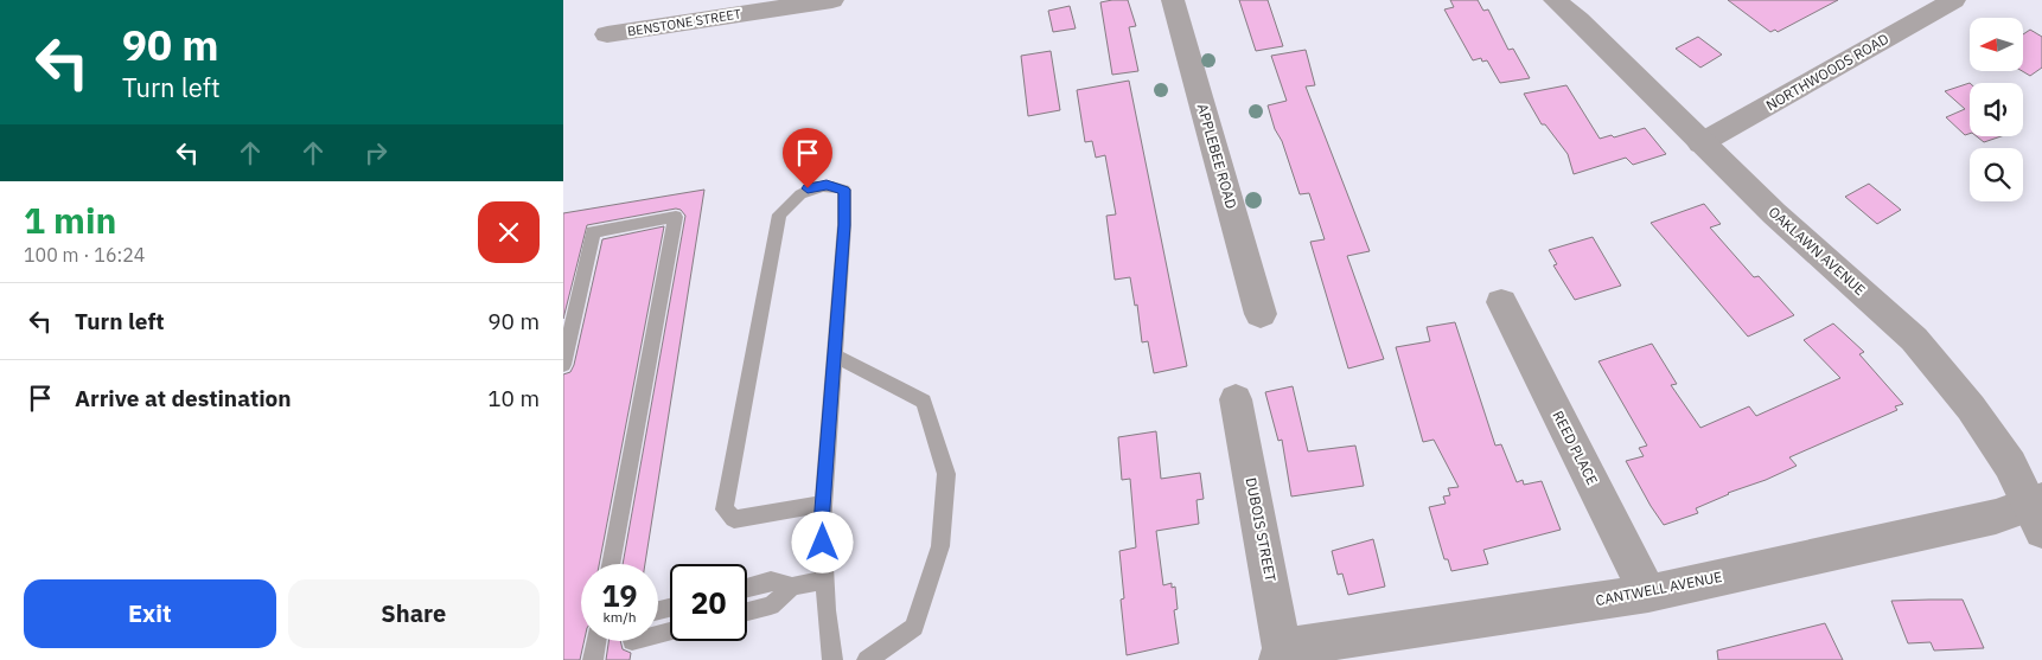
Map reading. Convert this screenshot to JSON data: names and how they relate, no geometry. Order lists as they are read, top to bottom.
{
  "streets": {
    "street": [
      "BENSTONE STREET",
      "NORTHWOODS ROAD",
      "APPLEBEE ROAD",
      "OAKLAWN AVENUE",
      "REED PLACE",
      "DUBOIS STREET",
      "CANTWELL AVENUE"
    ]
  },
  "crossings": [
    ["NORTHWOODS ROAD", "OAKLAWN AVENUE"],
    ["OAKLAWN AVENUE", "CANTWELL AVENUE"],
    ["REED PLACE", "CANTWELL AVENUE"],
    ["DUBOIS STREET", "CANTWELL AVENUE"]
  ],
  "north": "left",
  "page": {
    "turn": ["90 m", "Turn left"],
    "heading": ["1 min", "100 m · 16:24"],
    "list": [
      {
        "name": "Turn left",
        "value": "90 m"
      },
      {
        "name": "Arrive at destination",
        "value": "10 m"
      }
    ],
    "speed": "19 km/h",
    "limit": "20",
    "buttons": ["Exit", "Share"]
  }
}
